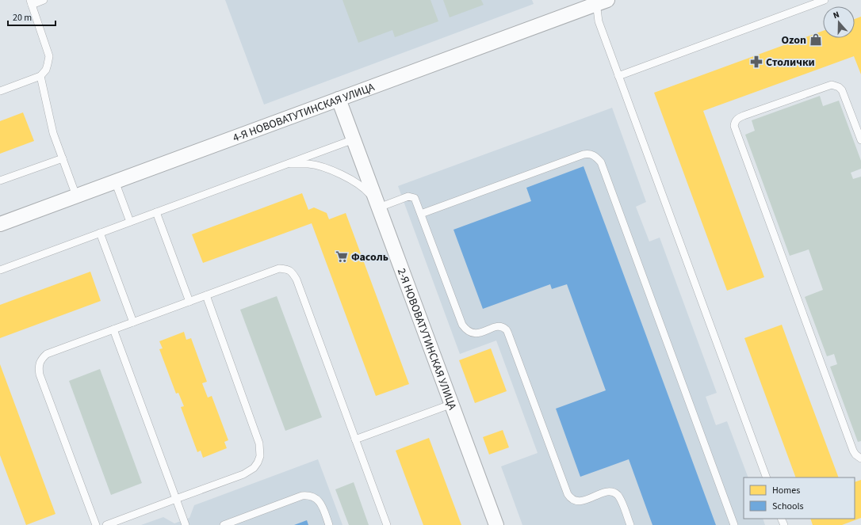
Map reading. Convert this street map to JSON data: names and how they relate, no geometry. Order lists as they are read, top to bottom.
{
  "streets": {
    "street": ["4-Я НОВОВАТУТИНСКАЯ УЛИЦА", "2-Я НОВОВАТУТИНСКАЯ УЛИЦА"]
  },
  "crossings": [
    ["4-Я НОВОВАТУТИНСКАЯ УЛИЦА", "2-Я НОВОВАТУТИНСКАЯ УЛИЦА"]
  ],
  "places": {
    "shop": ["Ozon"],
    "pharmacy": ["Столички"],
    "supermarket": ["Фасоль"]
  },
  "legend": ["Homes", "Schools"],
  "scale_bar": "20 m",
  "north": "top"
}
